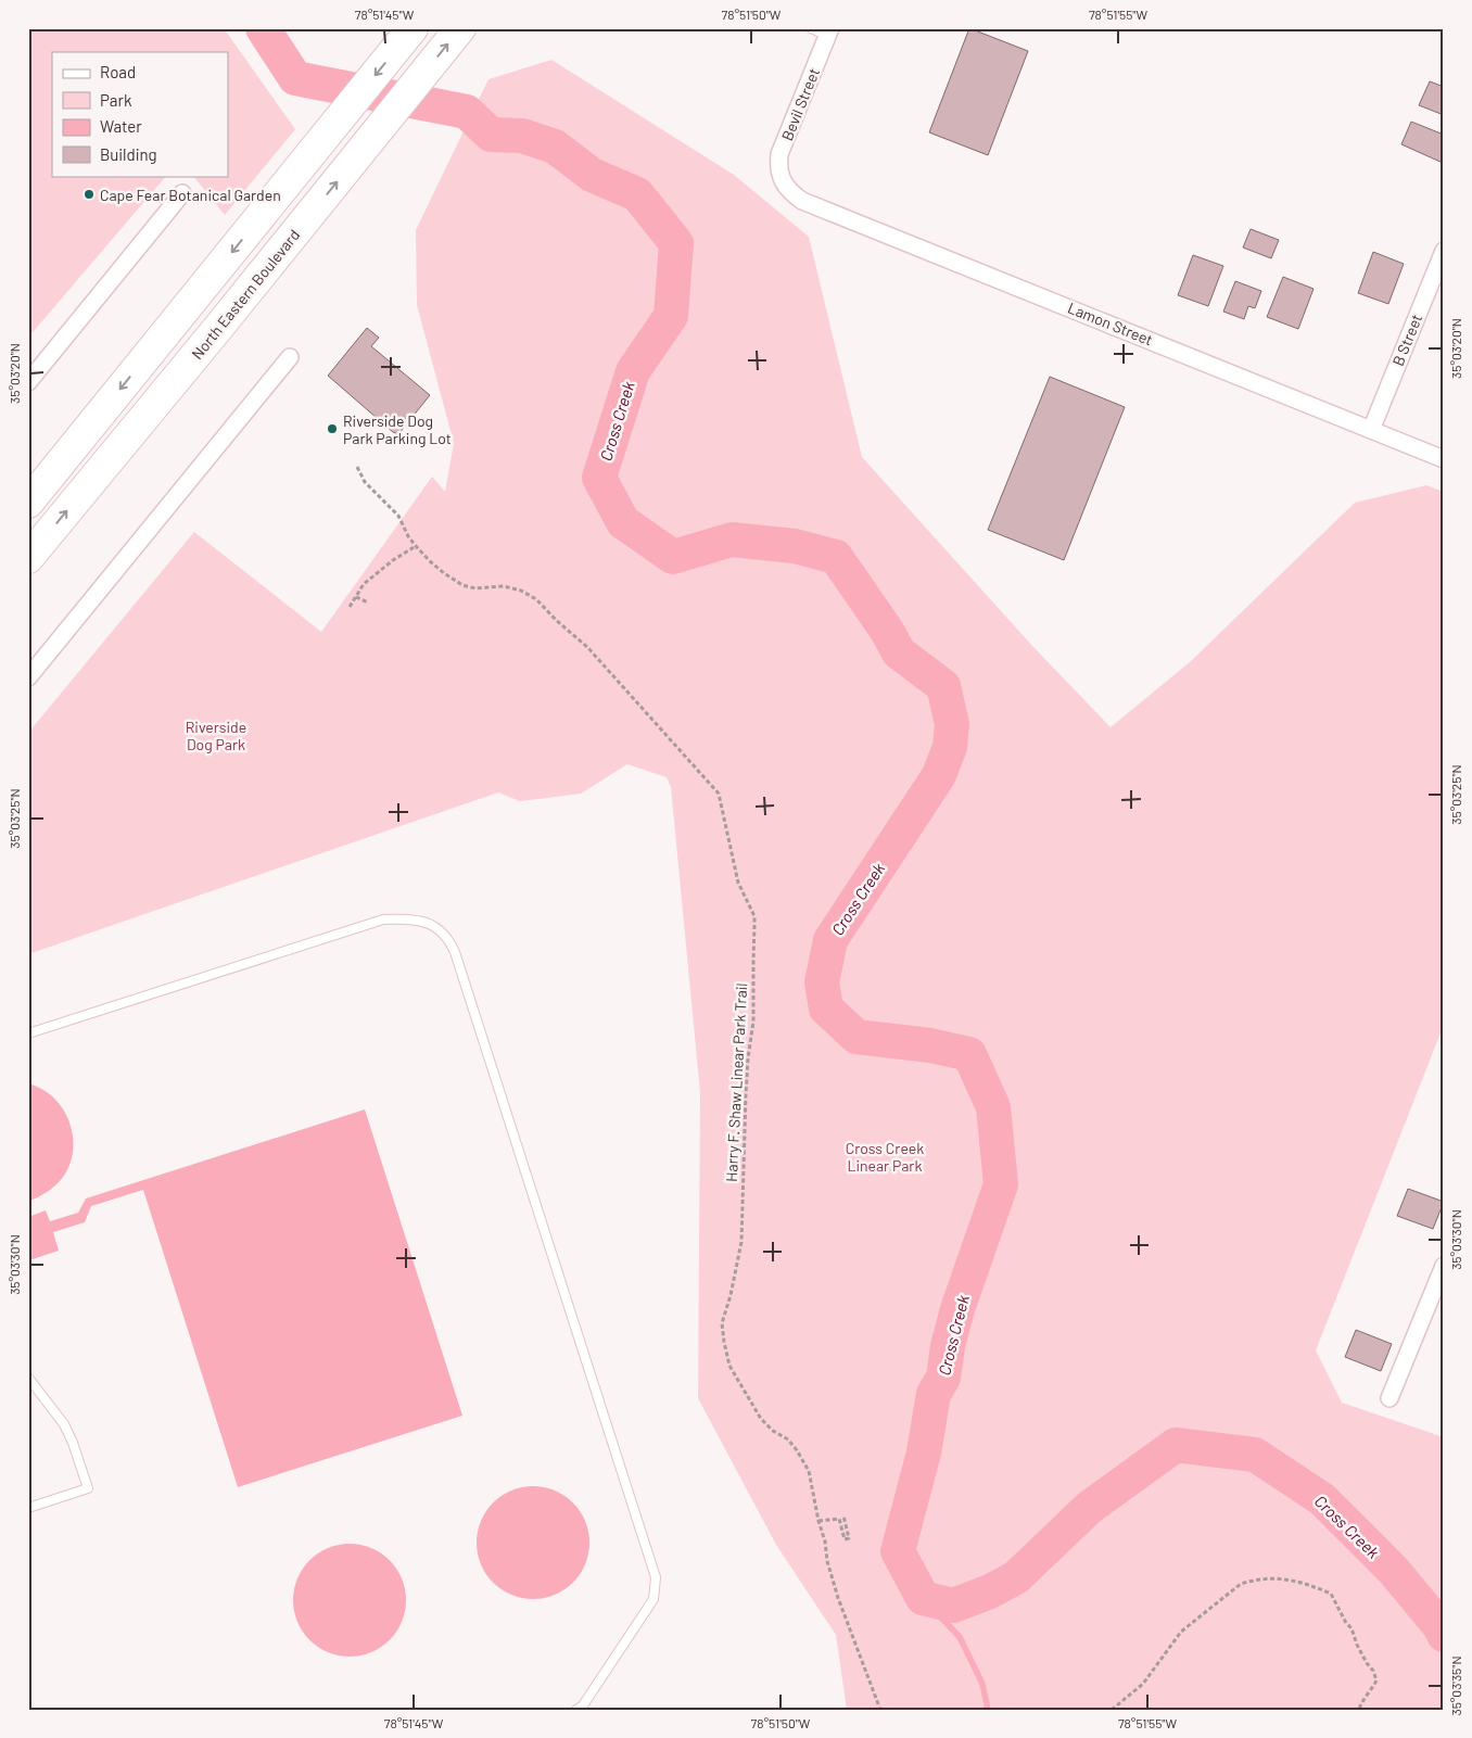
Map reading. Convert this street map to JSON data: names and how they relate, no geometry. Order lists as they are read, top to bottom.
{
  "streets": {
    "highway": ["North Eastern Boulevard"],
    "street": ["Bevil Street", "Lamon Street", "B Street"],
    "path": ["Harry F. Shaw Linear Park Trail"]
  },
  "crossings": [
    ["Bevil Street", "Lamon Street"],
    ["Lamon Street", "B Street"]
  ],
  "water": ["Cross Creek"],
  "parks": ["Riverside Dog Park", "Cross Creek Linear Park"],
  "places": ["Cape Fear Botanical Garden", "Riverside Dog Park Parking Lot"],
  "legend": [
    "Road",
    "Park",
    "Water",
    "Building"
  ],
  "coordinates": [
    "78°51'45\"W",
    "78°51'50\"W",
    "78°51'55\"W",
    "35°03'20\"N",
    "35°03'25\"N",
    "35°03'30\"N",
    "35°03'35\"N"
  ]
}
